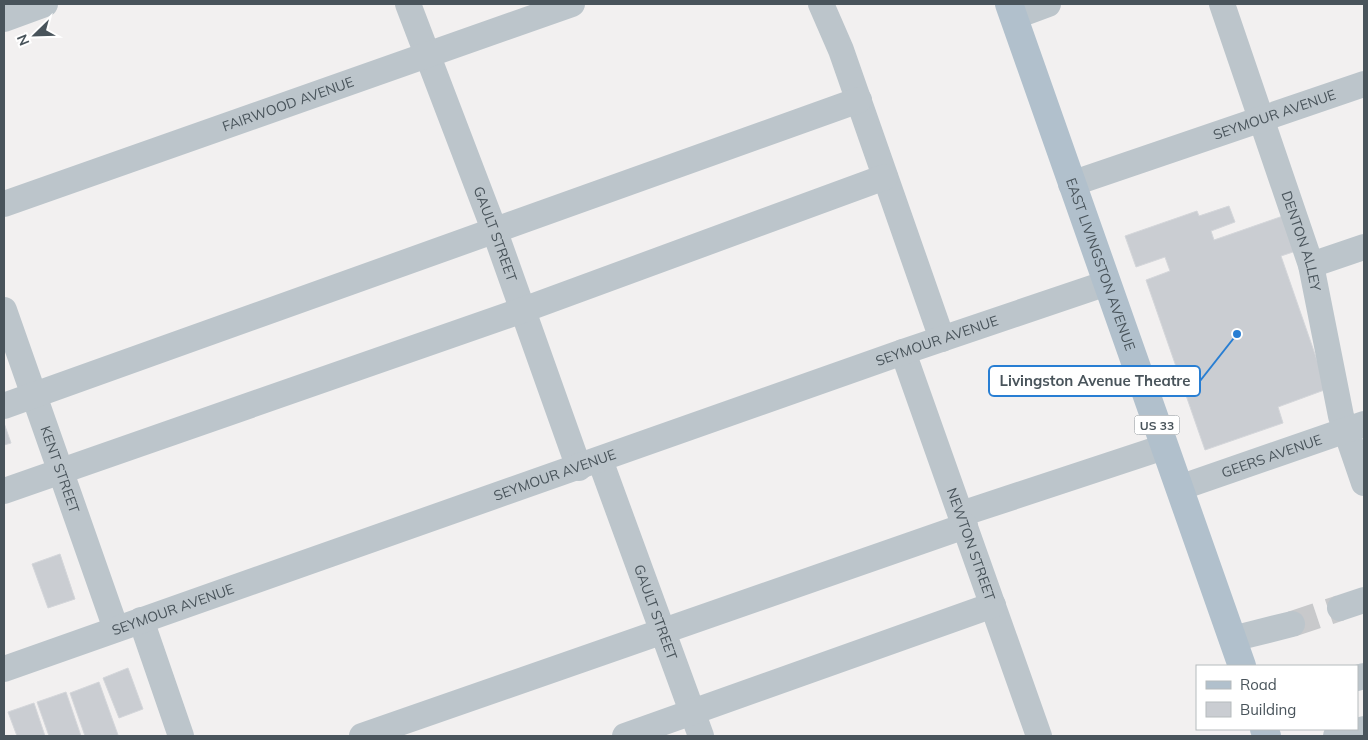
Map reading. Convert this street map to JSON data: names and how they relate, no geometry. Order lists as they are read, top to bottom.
{
  "streets": {
    "main road": ["EAST LIVINGSTON AVENUE", "US 33"],
    "street": [
      "FAIRWOOD AVENUE",
      "SEYMOUR AVENUE",
      "GAULT STREET",
      "DENTON ALLEY",
      "GEERS AVENUE",
      "KENT STREET",
      "NEWTON STREET"
    ]
  },
  "crossings": [
    ["FAIRWOOD AVENUE", "GAULT STREET"],
    ["SEYMOUR AVENUE", "GAULT STREET"],
    ["SEYMOUR AVENUE", "DENTON ALLEY"],
    ["SEYMOUR AVENUE", "EAST LIVINGSTON AVENUE"],
    ["SEYMOUR AVENUE", "KENT STREET"],
    ["SEYMOUR AVENUE", "NEWTON STREET"],
    ["DENTON ALLEY", "GEERS AVENUE"],
    ["EAST LIVINGSTON AVENUE", "GEERS AVENUE"]
  ],
  "places": ["Livingston Avenue Theatre"],
  "legend": ["Road", "Building"],
  "north": "bottom left"
}
